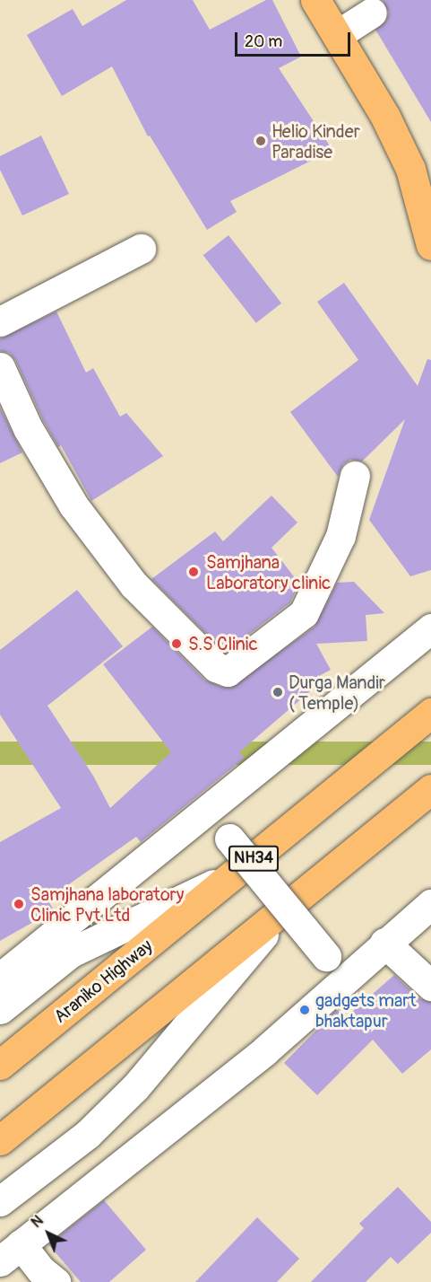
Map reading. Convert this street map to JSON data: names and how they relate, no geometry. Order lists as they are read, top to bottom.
{
  "streets": {
    "main road": ["NH34", "Araniko Highway"]
  },
  "places": [
    "Helio Kinder Paradise",
    "Samjhana Laboratory clinic",
    "S.S Clinic",
    "Durga Mandir ( Temple)",
    "Samjhana laboratory Clinic Pvt Ltd",
    "gadgets mart bhaktapur"
  ],
  "scale_bar": "20 m",
  "north": "top left"
}
